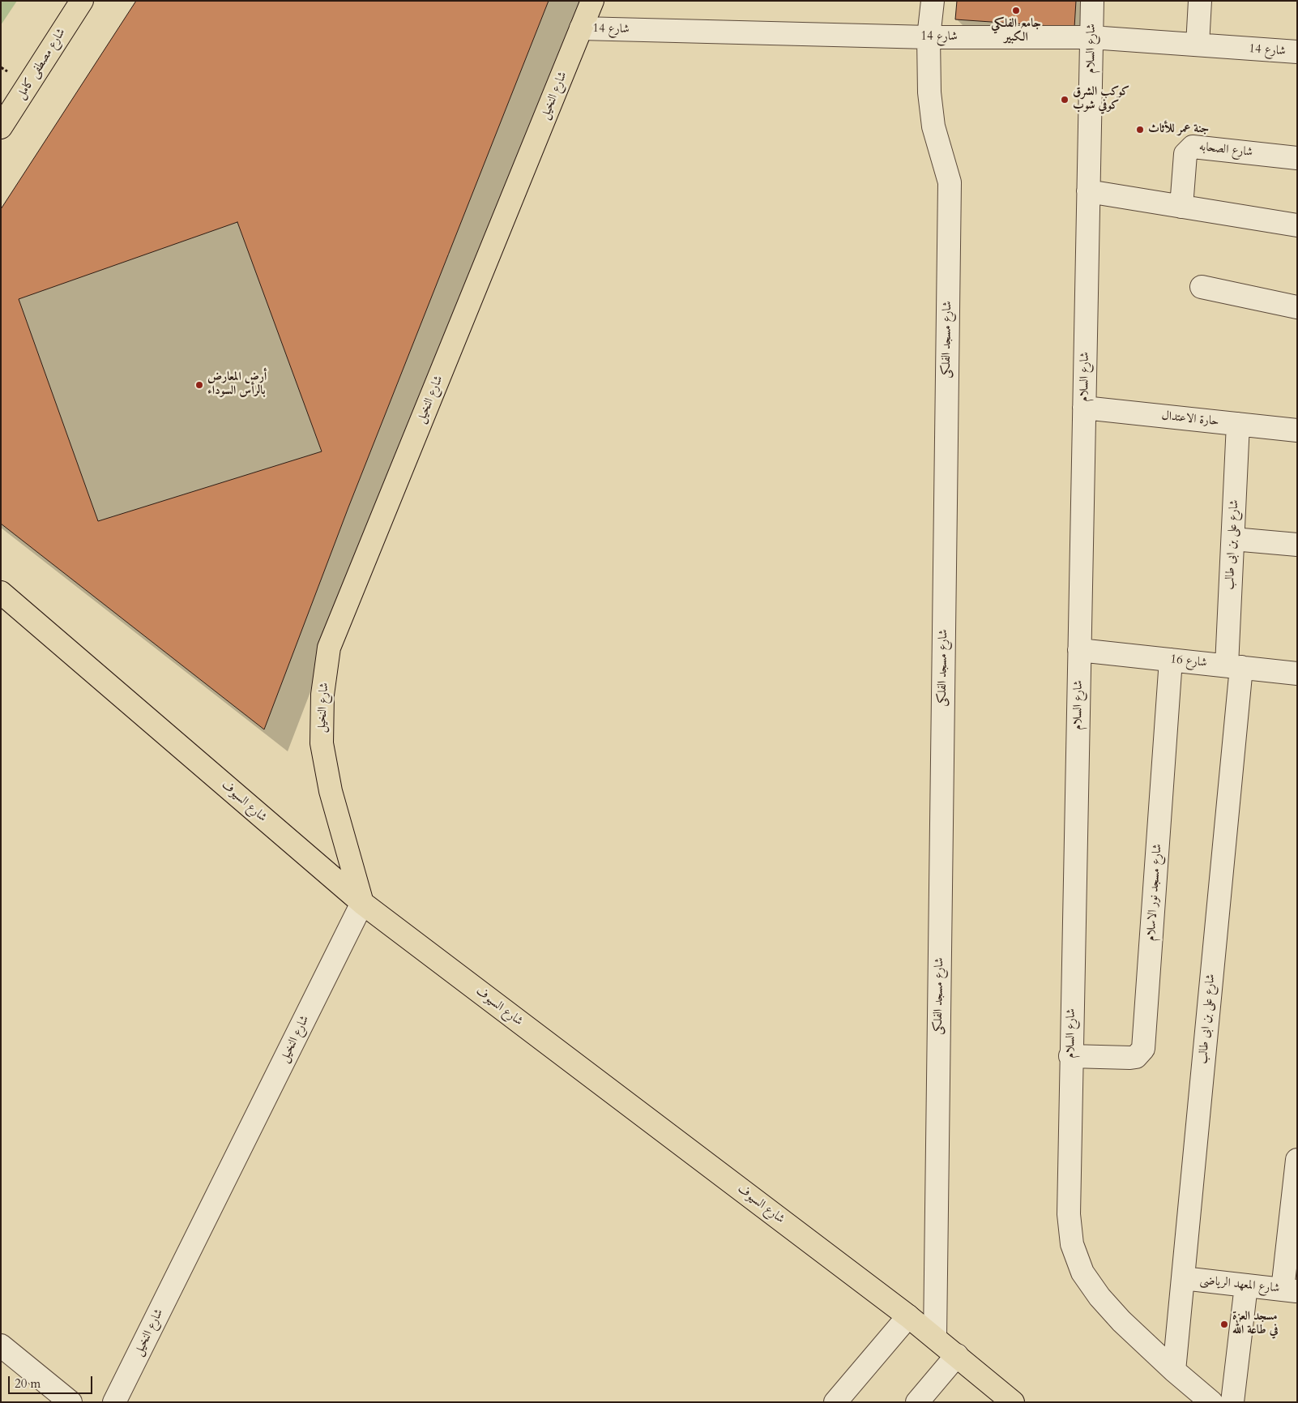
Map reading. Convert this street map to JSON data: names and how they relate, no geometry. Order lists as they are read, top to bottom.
{
  "streets": {
    "main road": ["شارع مصطفى كامل", "شارع النخيل", "شارع السيوف"],
    "street": [
      "شارع 14",
      "شارع السلام",
      "شارع الصحابه",
      "شارع مسجد الفلكى",
      "حارة الاعتدال",
      "شارع على بن ابى طالب",
      "شارع 16",
      "شارع مسجد نور الاسلام",
      "شارع المعهد الرياضى"
    ]
  },
  "crossings": [
    ["شارع 14", "شارع السلام"],
    ["شارع 14", "شارع النخيل"],
    ["شارع 14", "شارع مسجد الفلكى"],
    ["شارع السلام", "حارة الاعتدال"],
    ["شارع السلام", "شارع على بن ابى طالب"],
    ["شارع السلام", "شارع 16"],
    ["شارع السلام", "شارع مسجد نور الاسلام"],
    ["شارع النخيل", "شارع السيوف"],
    ["شارع مسجد الفلكى", "شارع السيوف"],
    ["حارة الاعتدال", "شارع على بن ابى طالب"],
    ["شارع على بن ابى طالب", "شارع 16"],
    ["شارع على بن ابى طالب", "شارع المعهد الرياضى"],
    ["شارع 16", "شارع مسجد نور الاسلام"]
  ],
  "places": [
    "جامع الفلكي الكبير",
    "كوكب الشرق كوفي شوب",
    "جنة عمر للأثاث",
    "أرض المعارض بالرأس السوداء",
    "مسجد العزة في طاعة الله"
  ],
  "scale_bar": "20 m"
}
